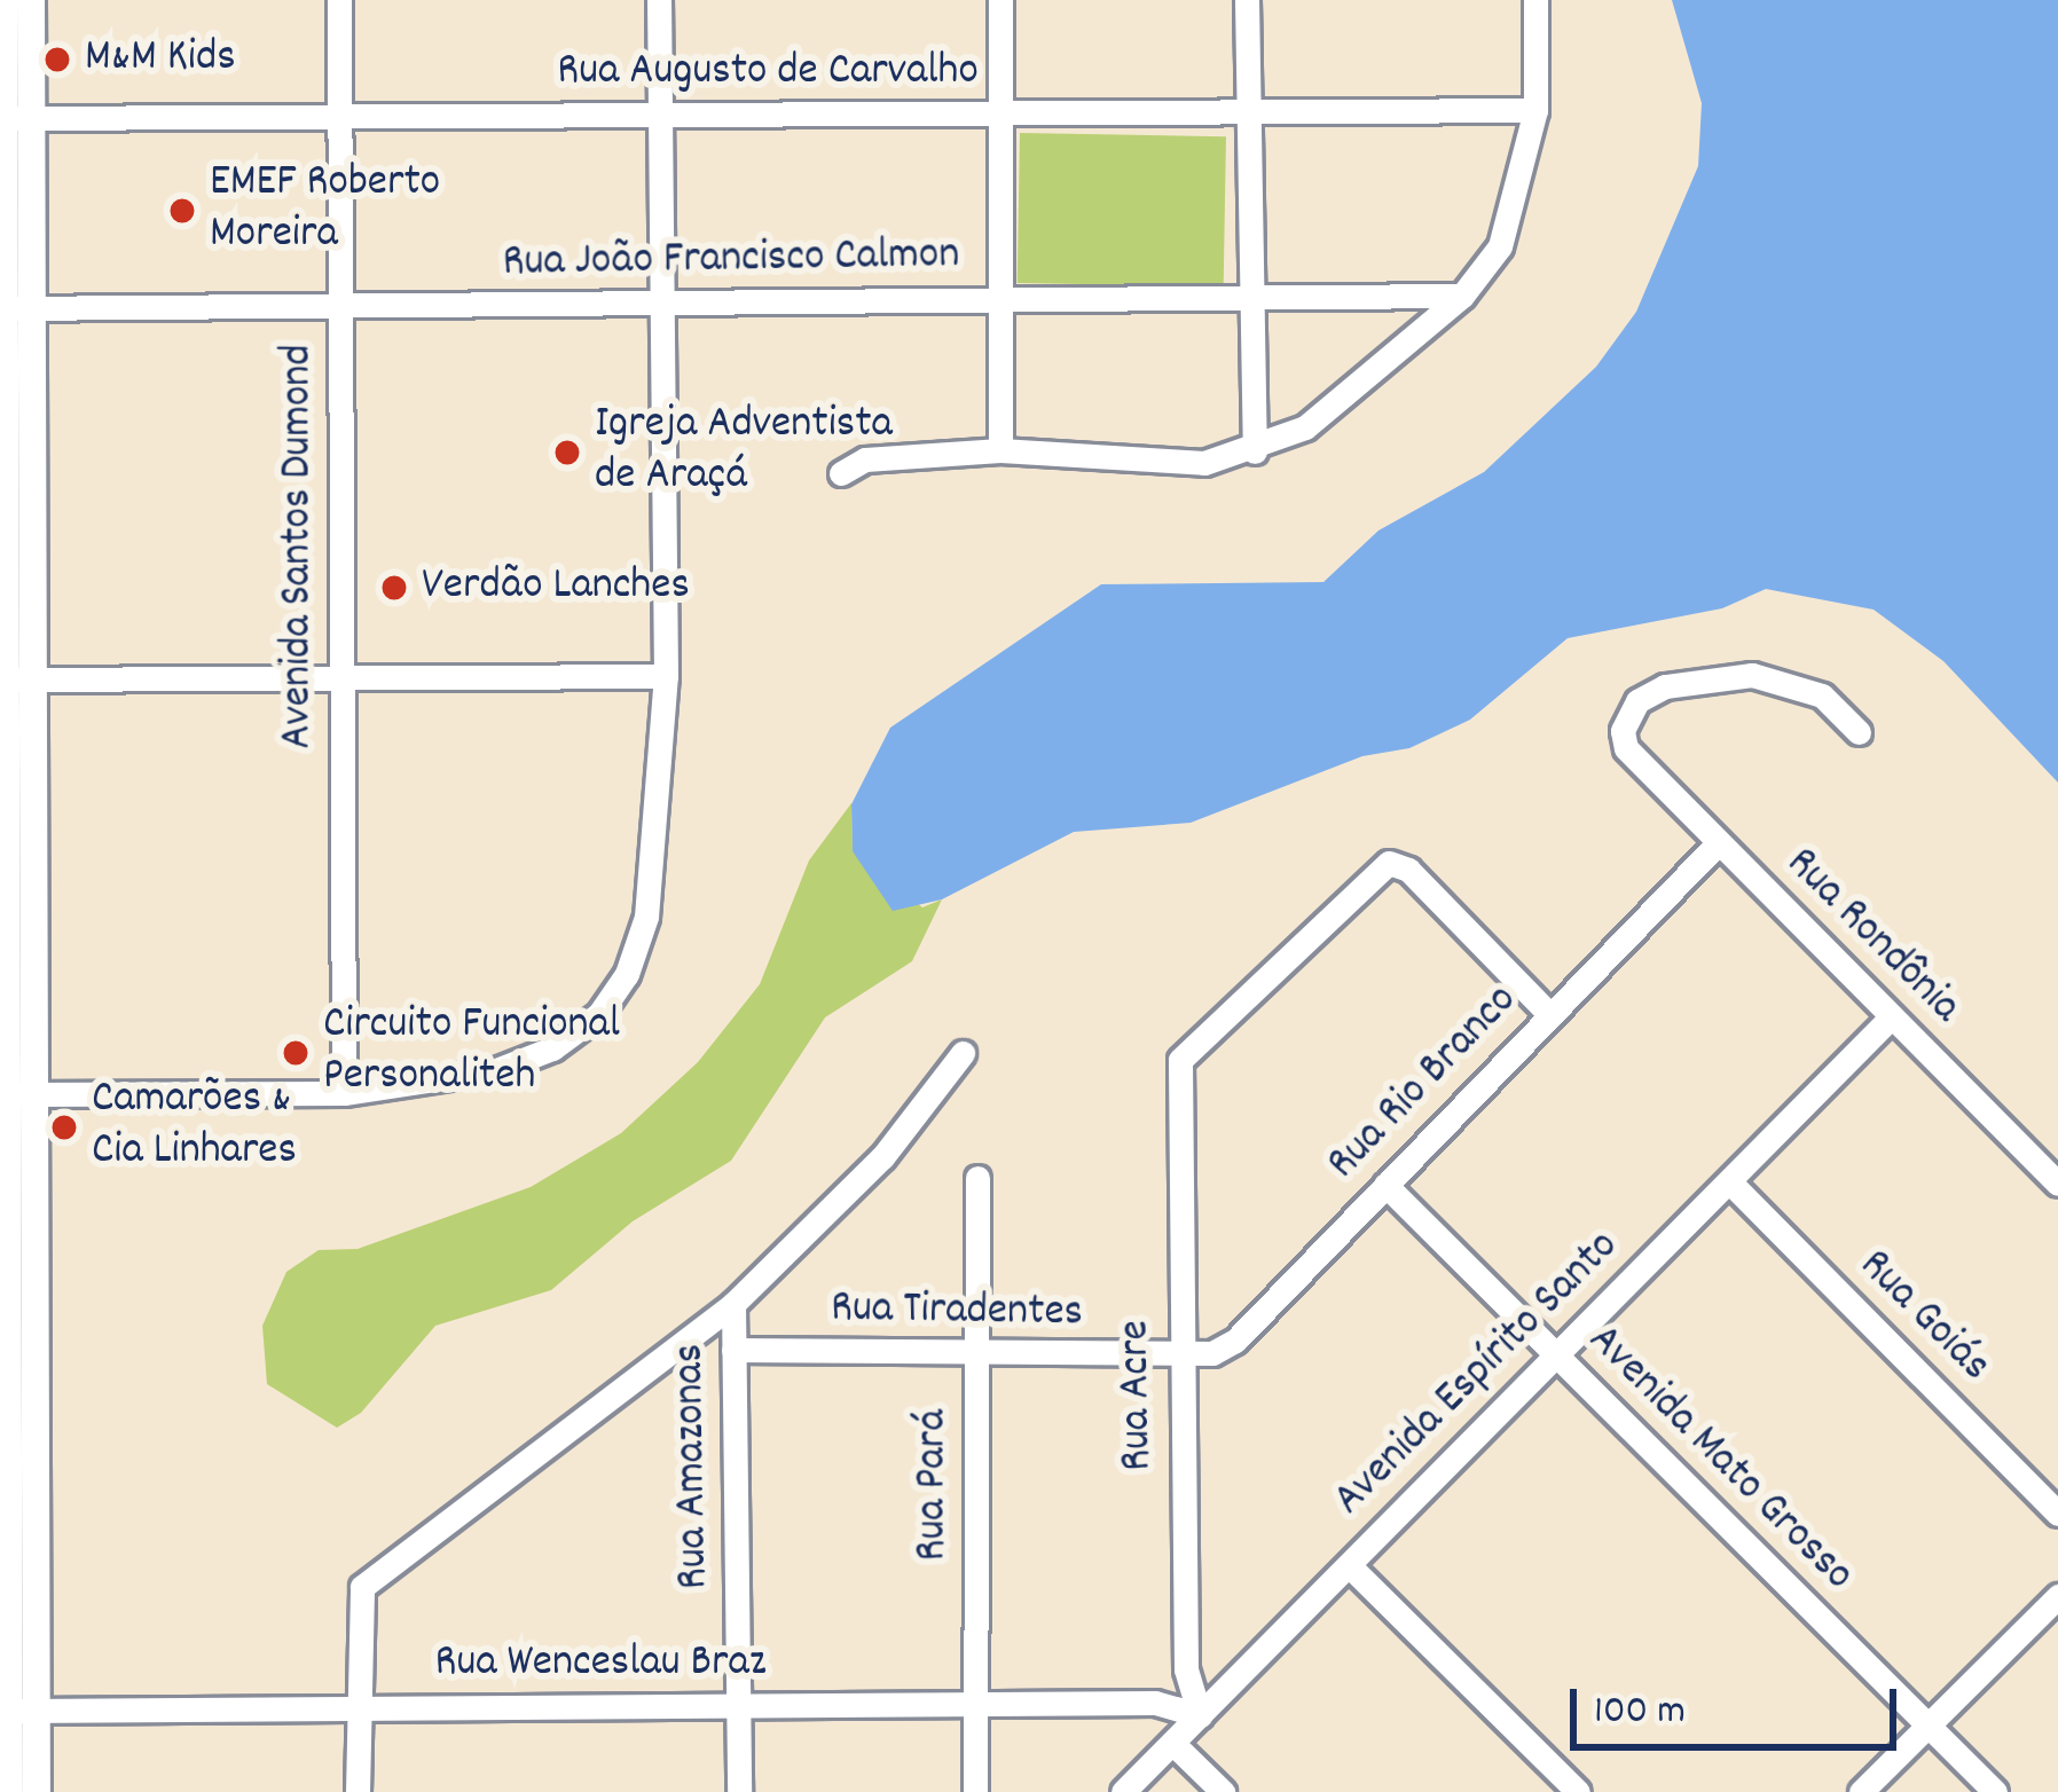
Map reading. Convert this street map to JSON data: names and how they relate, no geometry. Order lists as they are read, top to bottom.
{
  "streets": {
    "street": [
      "Rua Augusto de Carvalho",
      "Rua João Francisco Calmon",
      "Avenida Santos Dumond",
      "Rua Rondônia",
      "Rua Rio Branco",
      "Rua Tiradentes",
      "Rua Goiás",
      "Avenida Espírito Santo",
      "Rua Acre",
      "Avenida Mato Grosso",
      "Rua Amazonas",
      "Rua Pará",
      "Rua Wenceslau Braz"
    ]
  },
  "crossings": [
    ["Rua Augusto de Carvalho", "Avenida Santos Dumond"],
    ["Rua João Francisco Calmon", "Avenida Santos Dumond"],
    ["Rua Rondônia", "Rua Rio Branco"],
    ["Rua Rondônia", "Avenida Espírito Santo"],
    ["Rua Rio Branco", "Rua Tiradentes"],
    ["Rua Rio Branco", "Rua Acre"],
    ["Rua Rio Branco", "Avenida Mato Grosso"],
    ["Rua Tiradentes", "Rua Acre"],
    ["Rua Tiradentes", "Rua Amazonas"],
    ["Rua Tiradentes", "Rua Pará"],
    ["Rua Goiás", "Avenida Espírito Santo"],
    ["Avenida Espírito Santo", "Rua Acre"],
    ["Avenida Espírito Santo", "Avenida Mato Grosso"],
    ["Avenida Espírito Santo", "Rua Wenceslau Braz"],
    ["Rua Acre", "Rua Wenceslau Braz"],
    ["Rua Amazonas", "Rua Wenceslau Braz"],
    ["Rua Pará", "Rua Wenceslau Braz"]
  ],
  "places": [
    "M&M Kids",
    "EMEF Roberto Moreira",
    "Igreja Adventista de Araçá",
    "Verdão Lanches",
    "Circuito Funcional Personaliteh",
    "Camarões & Cia Linhares"
  ],
  "scale_bar": "100 m"
}
